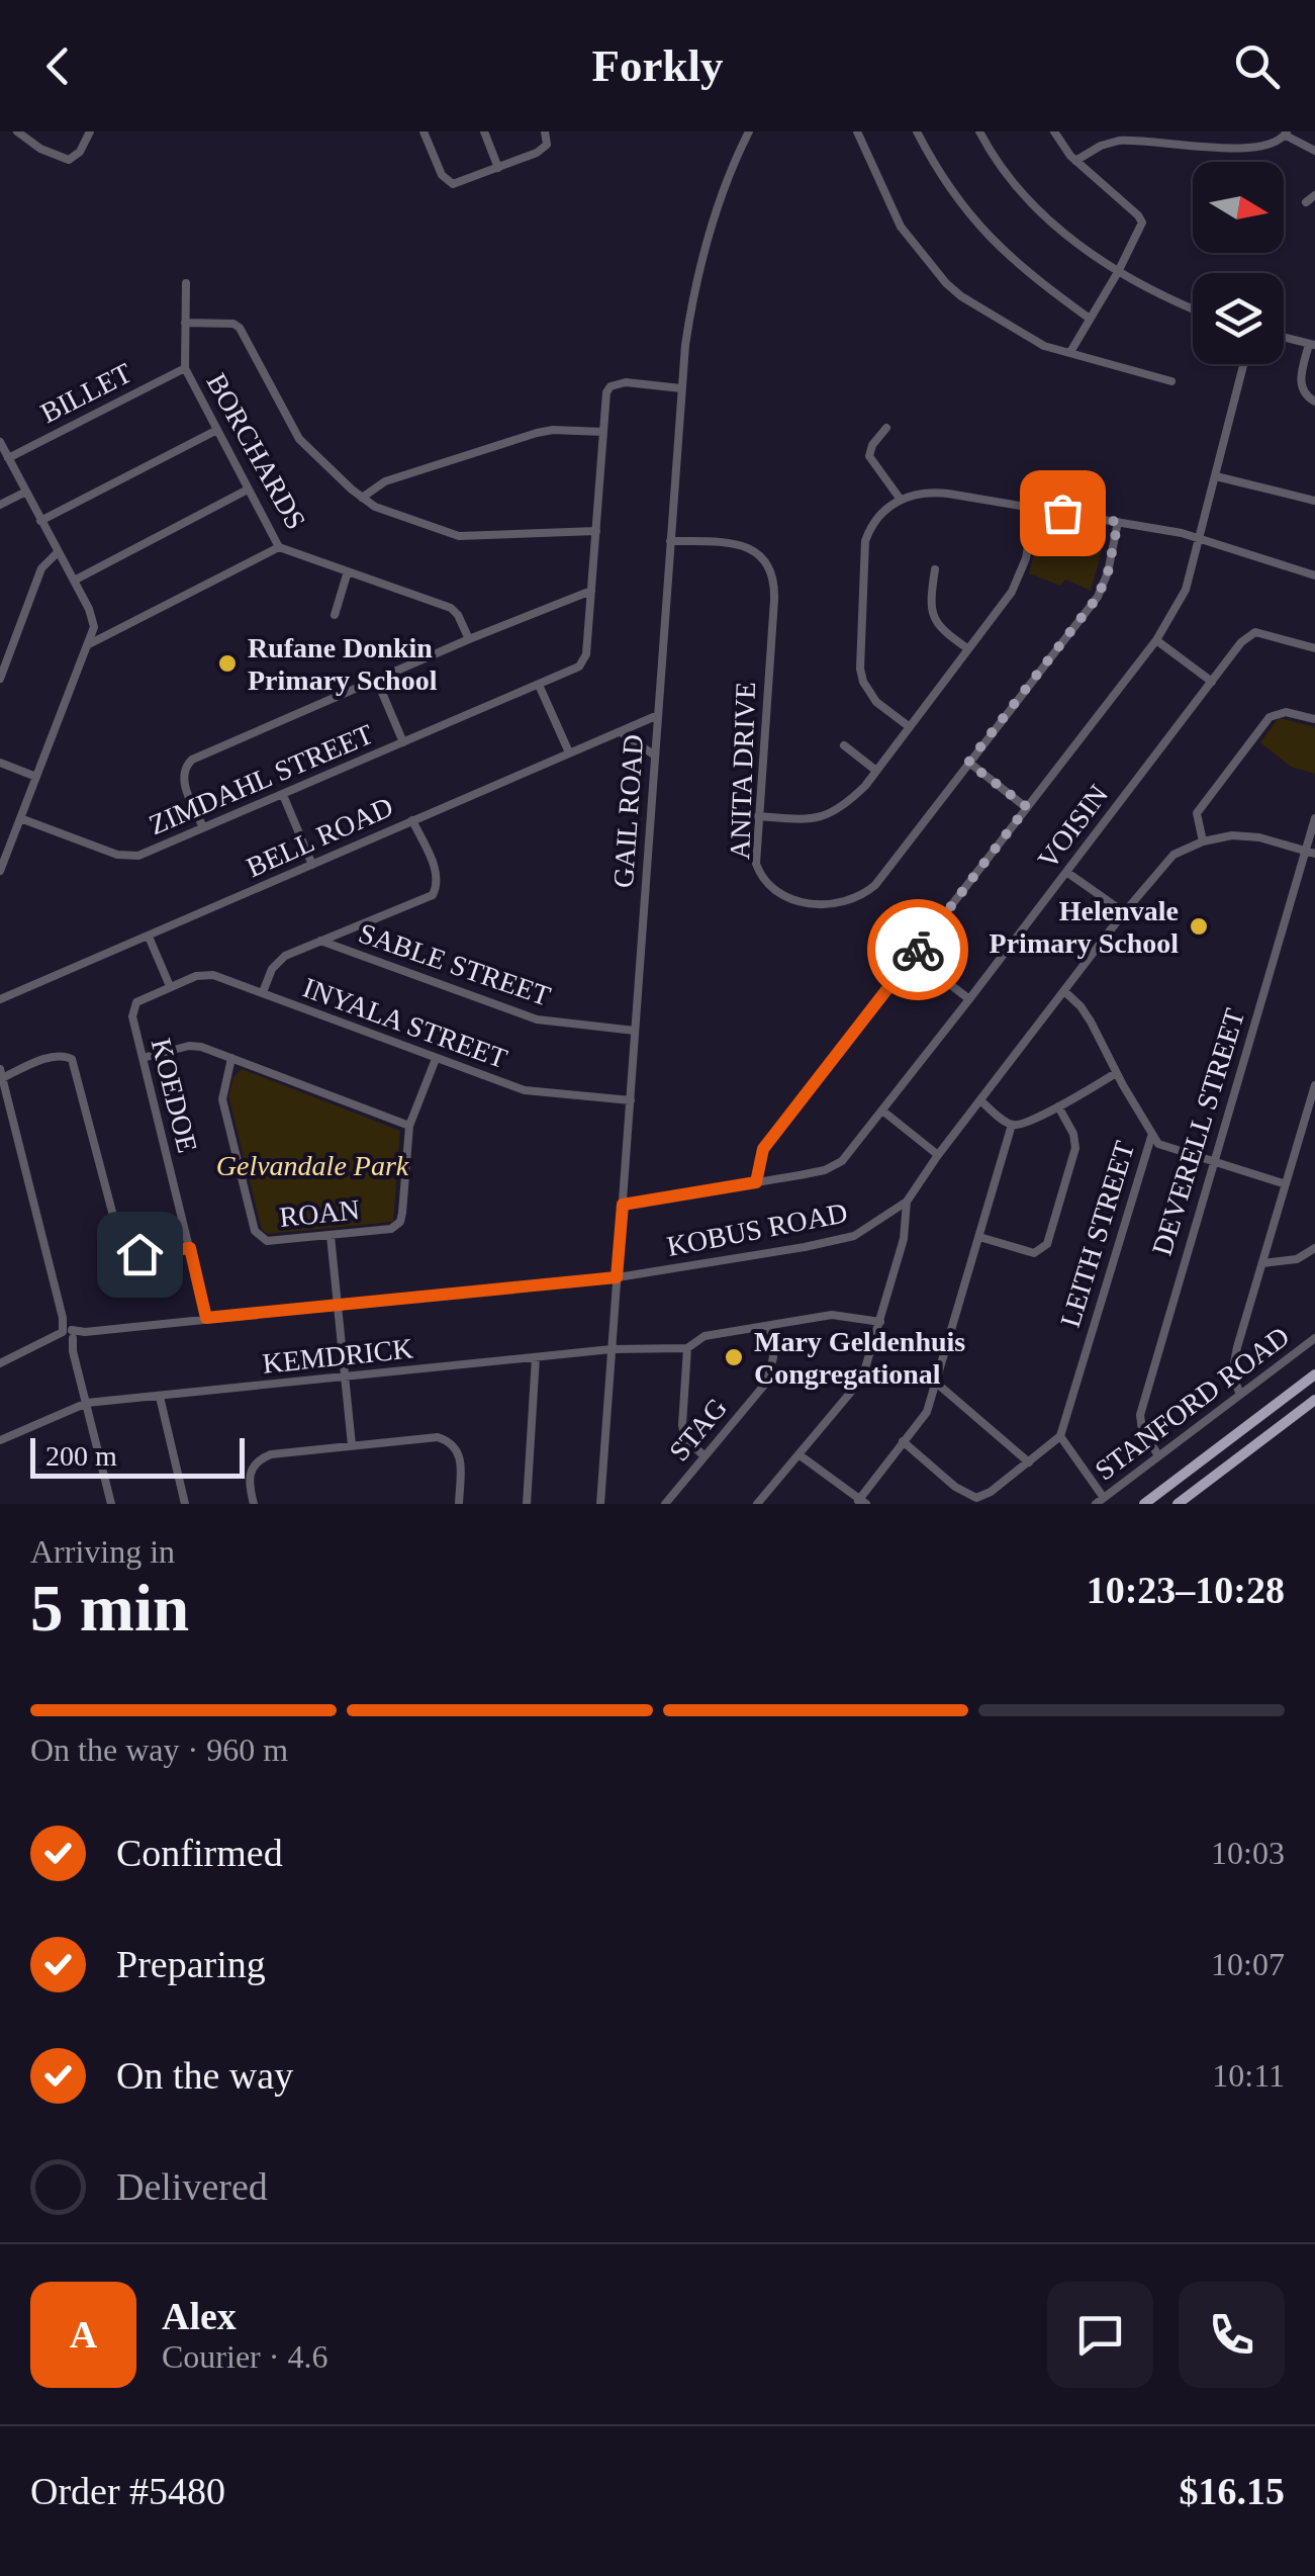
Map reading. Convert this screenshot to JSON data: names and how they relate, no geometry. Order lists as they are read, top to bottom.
{
  "streets": {
    "main road": ["STANFORD ROAD"],
    "street": [
      "BILLET",
      "BORCHARDS",
      "ANITA DRIVE",
      "ZIMDAHL STREET",
      "GAIL ROAD",
      "VOISIN",
      "BELL ROAD",
      "SABLE STREET",
      "INYALA STREET",
      "KOEDOE",
      "DEVERELL STREET",
      "ROAN",
      "KOBUS ROAD",
      "LEITH STREET",
      "KEMDRICK",
      "STAG"
    ]
  },
  "crossings": [
    ["BILLET", "BORCHARDS"],
    ["ANITA DRIVE", "GAIL ROAD"],
    ["ZIMDAHL STREET", "GAIL ROAD"],
    ["GAIL ROAD", "VOISIN"],
    ["GAIL ROAD", "BELL ROAD"],
    ["GAIL ROAD", "SABLE STREET"],
    ["GAIL ROAD", "INYALA STREET"],
    ["GAIL ROAD", "KOBUS ROAD"],
    ["GAIL ROAD", "KEMDRICK"],
    ["INYALA STREET", "KOEDOE"],
    ["INYALA STREET", "ROAN"],
    ["KOEDOE", "KOBUS ROAD"],
    ["DEVERELL STREET", "KOBUS ROAD"],
    ["DEVERELL STREET", "STANFORD ROAD"],
    ["KOBUS ROAD", "LEITH STREET"],
    ["KEMDRICK", "STAG"]
  ],
  "parks": ["Gelvandale Park"],
  "places": ["Rufane Donkin Primary School", "Helenvale Primary School", "Mary Geldenhuis Congregational"],
  "scale_bar": "200 m",
  "north": "right",
  "page": {
    "header": "Forkly",
    "scale": "200 m",
    "heading": ["5 min", "Arriving in", "10:23–10:28"],
    "panel": [
      "Alex",
      "Courier · 4.6",
      "Order #5480",
      "$16.15"
    ],
    "bar": "On the way · 960 m",
    "list": [
      ["Confirmed", "10:03"],
      ["Preparing", "10:07"],
      ["On the way", "10:11"],
      "Delivered"
    ],
    "round": "A"
  }
}
